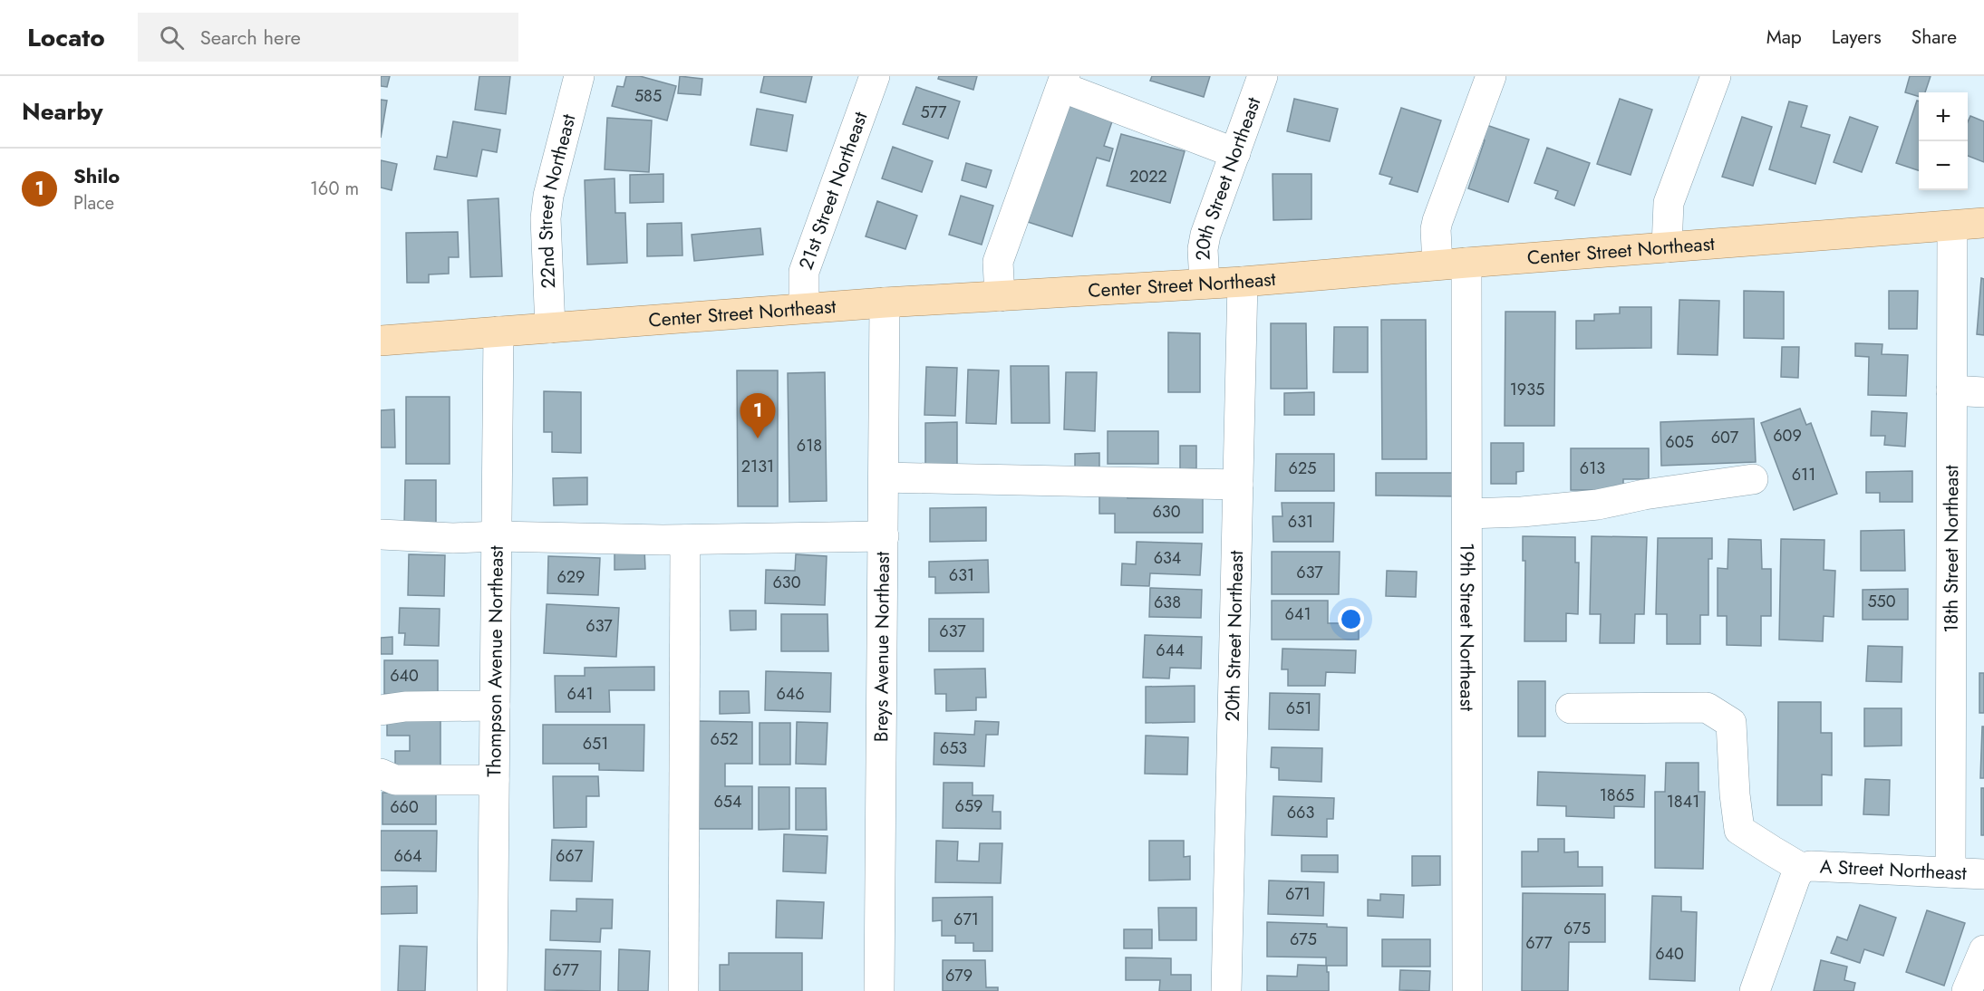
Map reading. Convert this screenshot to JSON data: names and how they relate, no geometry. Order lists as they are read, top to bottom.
{
  "streets": {
    "main road": ["Center Street Northeast"],
    "street": [
      "20th Street Northeast",
      "21st Street Northeast",
      "22nd Street Northeast",
      "18th Street Northeast",
      "19th Street Northeast",
      "Breys Avenue Northeast",
      "Thompson Avenue Northeast",
      "A Street Northeast"
    ]
  },
  "crossings": [
    ["20th Street Northeast", "Center Street Northeast"],
    ["21st Street Northeast", "Center Street Northeast"],
    ["22nd Street Northeast", "Center Street Northeast"],
    ["Center Street Northeast", "18th Street Northeast"],
    ["Center Street Northeast", "19th Street Northeast"],
    ["Center Street Northeast", "Breys Avenue Northeast"],
    ["Center Street Northeast", "Thompson Avenue Northeast"],
    ["18th Street Northeast", "A Street Northeast"]
  ],
  "house_numbers": [
    "585",
    "577",
    "2022",
    "1935",
    "609",
    "607",
    "605",
    "618",
    "2131",
    "625",
    "613",
    "611",
    "630",
    "631",
    "634",
    "637",
    "631",
    "629",
    "630",
    "550",
    "638",
    "641",
    "637",
    "637",
    "644",
    "640",
    "641",
    "646",
    "651",
    "652",
    "651",
    "653",
    "1865",
    "654",
    "1841",
    "659",
    "660",
    "663",
    "664",
    "667",
    "671",
    "671",
    "675",
    "675",
    "677",
    "640",
    "677",
    "679"
  ],
  "page": {
    "header": "Locato",
    "search": "Search here",
    "nav": ["Map", "Layers", "Share"],
    "heading": "Nearby",
    "map_buttons": ["+", "−"],
    "list": [
      {
        "mark": "1",
        "name": "Shilo",
        "note": "Place",
        "value": "160 m"
      }
    ],
    "pins": "1"
  }
}
